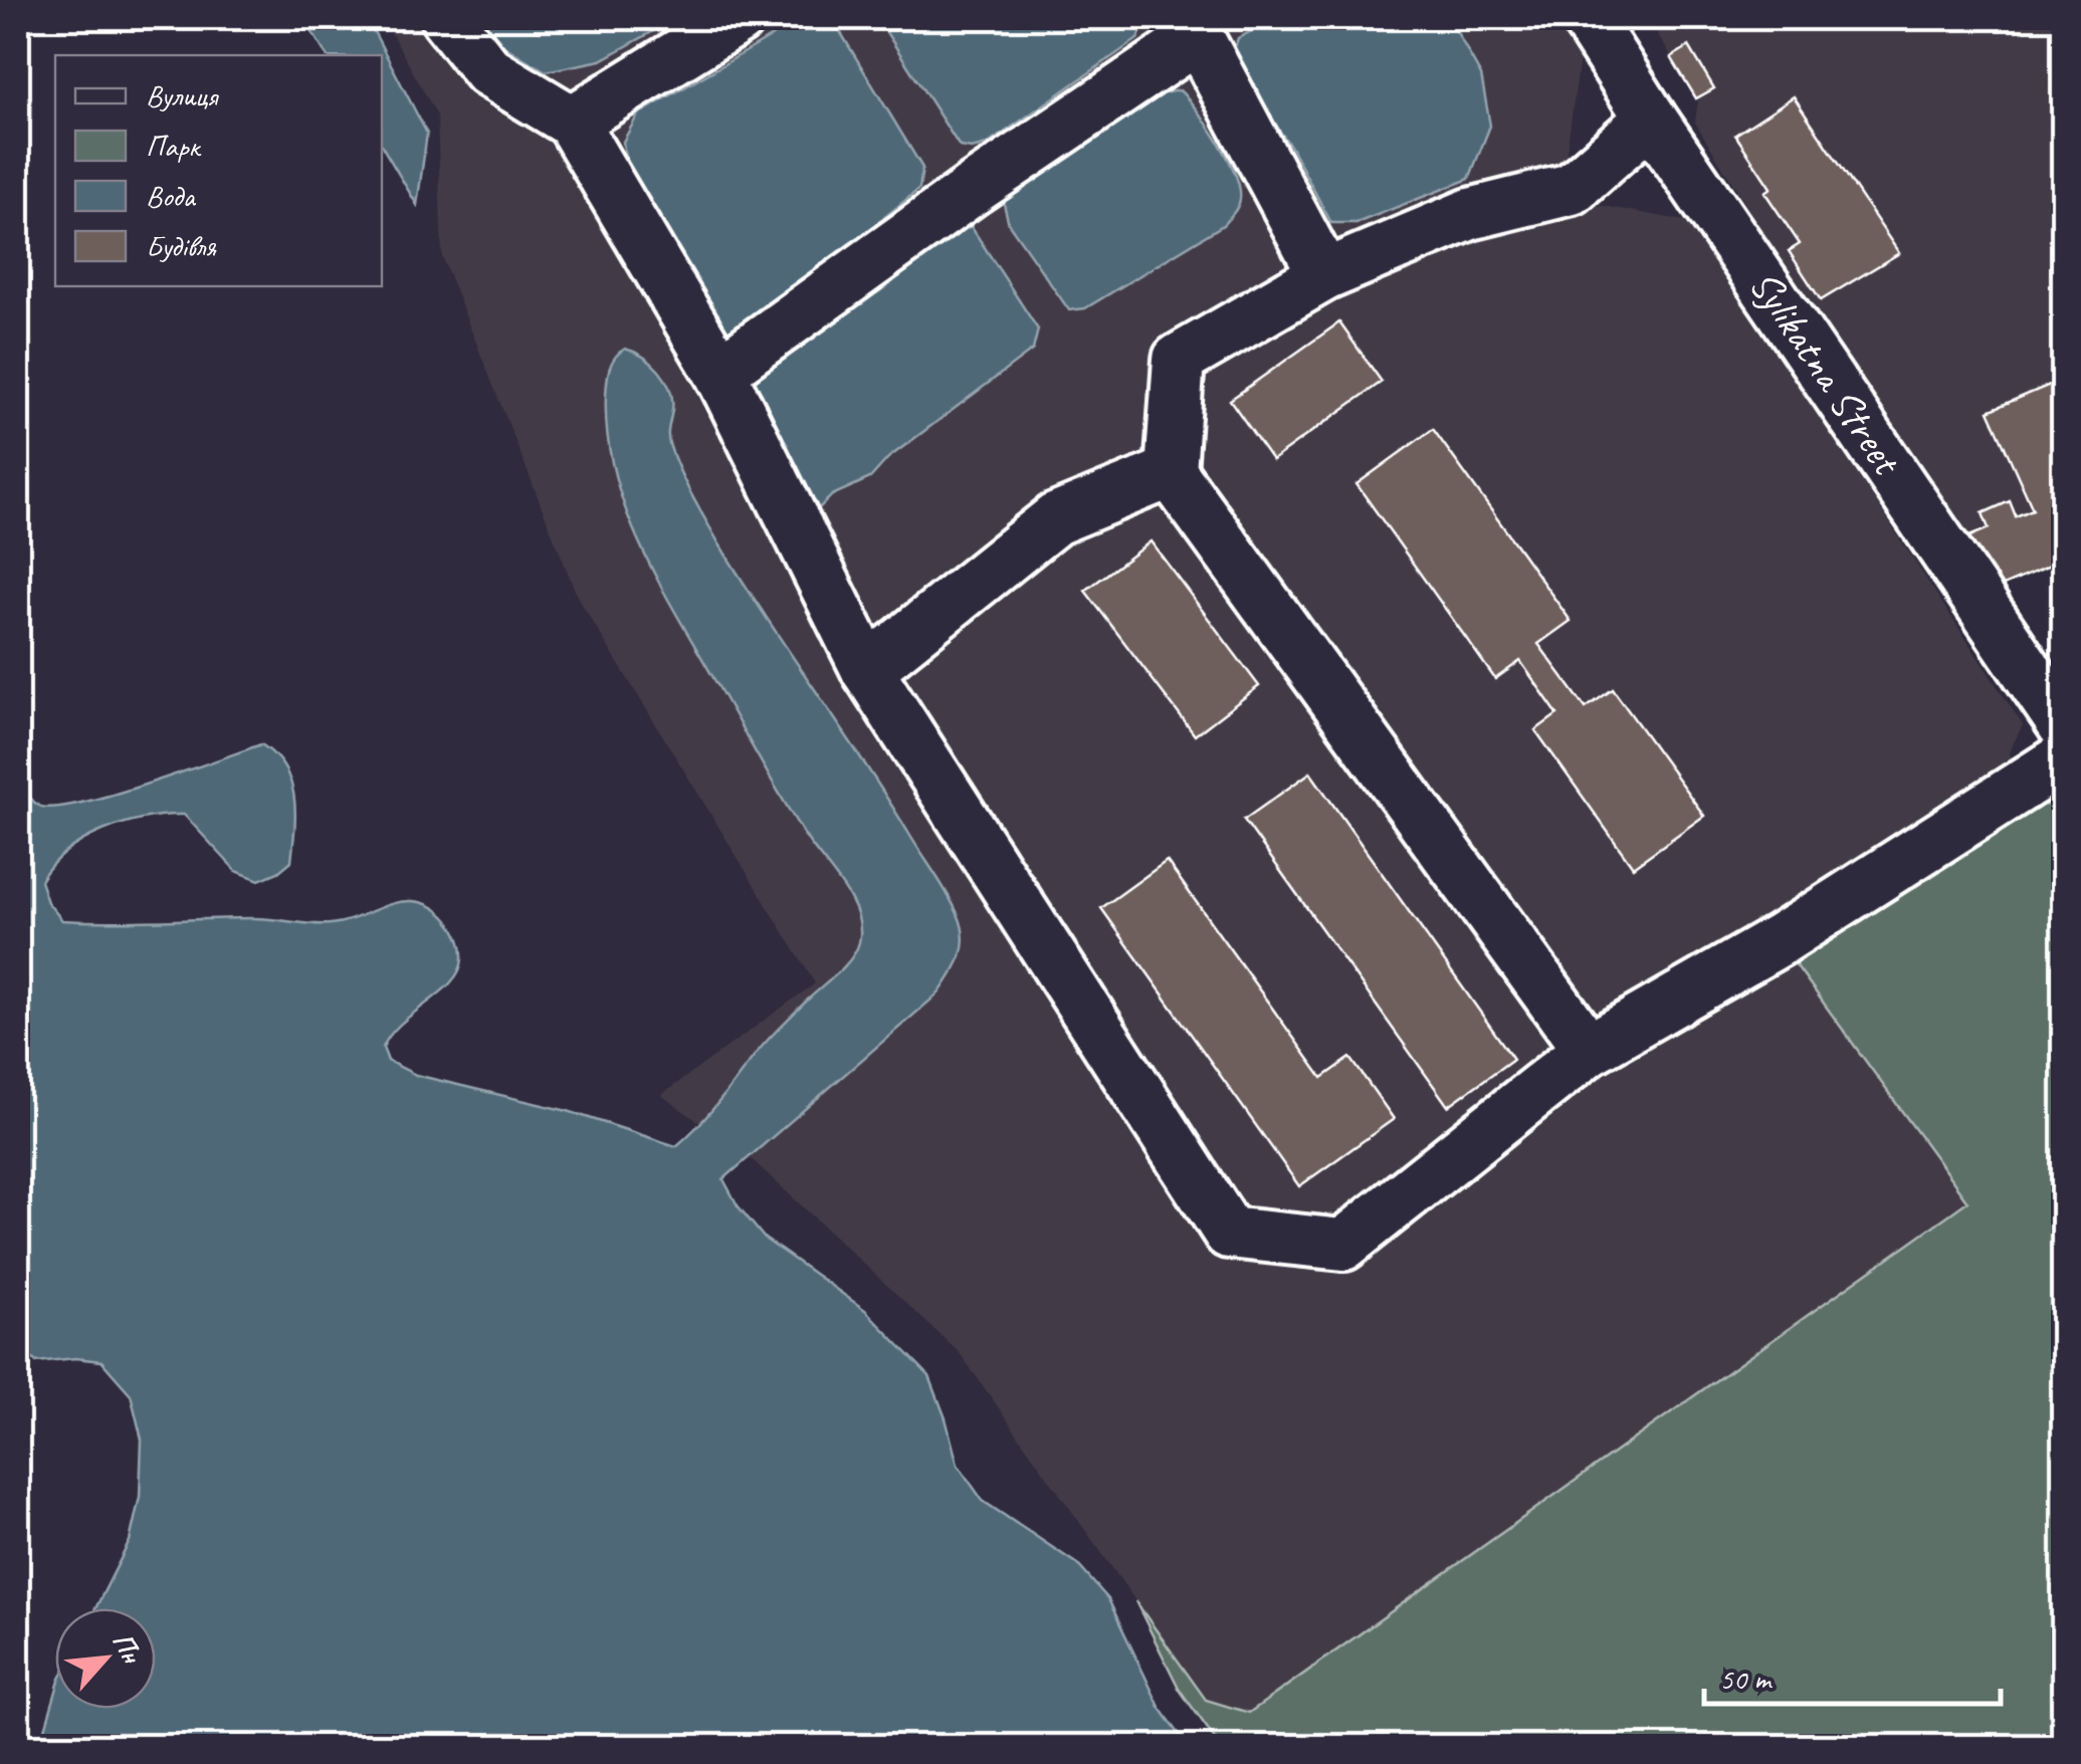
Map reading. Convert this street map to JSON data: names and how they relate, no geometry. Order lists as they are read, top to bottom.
{
  "streets": {
    "street": ["Sylikatna Street"]
  },
  "legend": [
    "Вулиця",
    "Парк",
    "Вода",
    "Будівля"
  ],
  "scale_bar": "50 m",
  "north": "top right"
}
